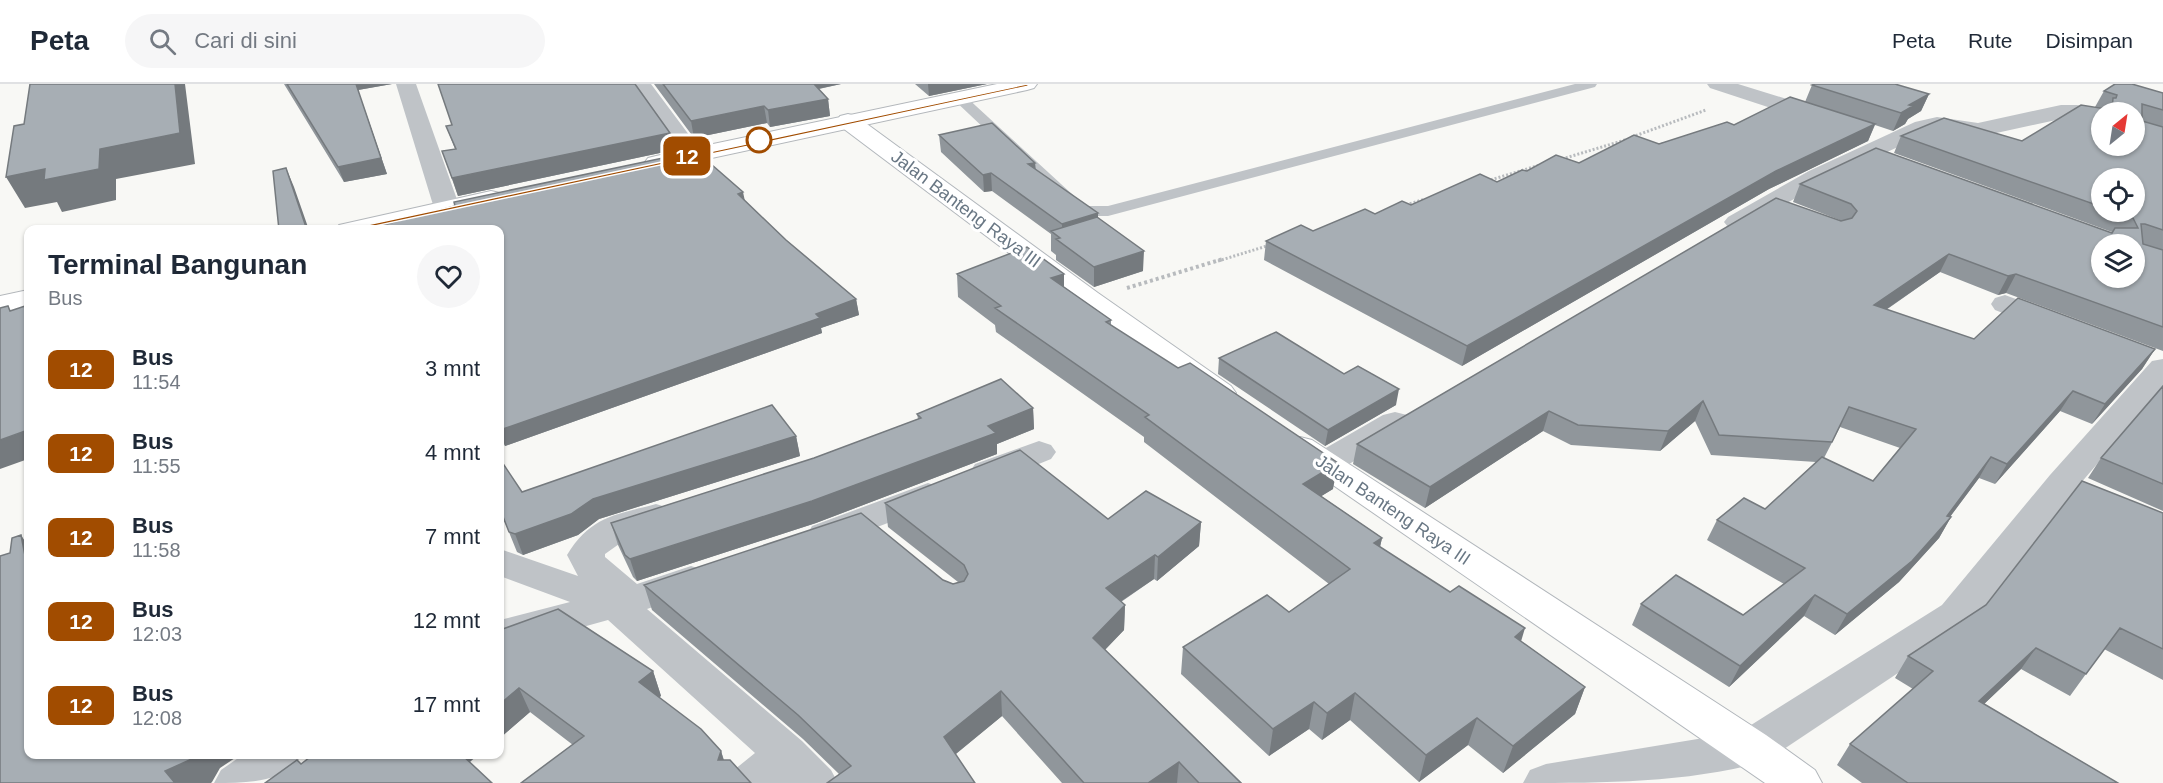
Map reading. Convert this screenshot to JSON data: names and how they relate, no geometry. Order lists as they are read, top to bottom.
{
  "streets": {
    "street": ["Jalan Banteng Raya III"]
  },
  "lines": ["bus line 12"],
  "north": "top right",
  "page": {
    "header": "Peta",
    "search": "Cari di sini",
    "nav": ["Peta", "Rute", "Disimpan"],
    "on_map": "12",
    "heading": ["Terminal Bangunan", "Bus"],
    "list": [
      {
        "mark": "12",
        "name": "Bus",
        "note": "11:54",
        "value": "3 mnt"
      },
      {
        "mark": "12",
        "name": "Bus",
        "note": "11:55",
        "value": "4 mnt"
      },
      {
        "mark": "12",
        "name": "Bus",
        "note": "11:58",
        "value": "7 mnt"
      },
      {
        "mark": "12",
        "name": "Bus",
        "note": "12:03",
        "value": "12 mnt"
      },
      {
        "mark": "12",
        "name": "Bus",
        "note": "12:08",
        "value": "17 mnt"
      }
    ]
  }
}
